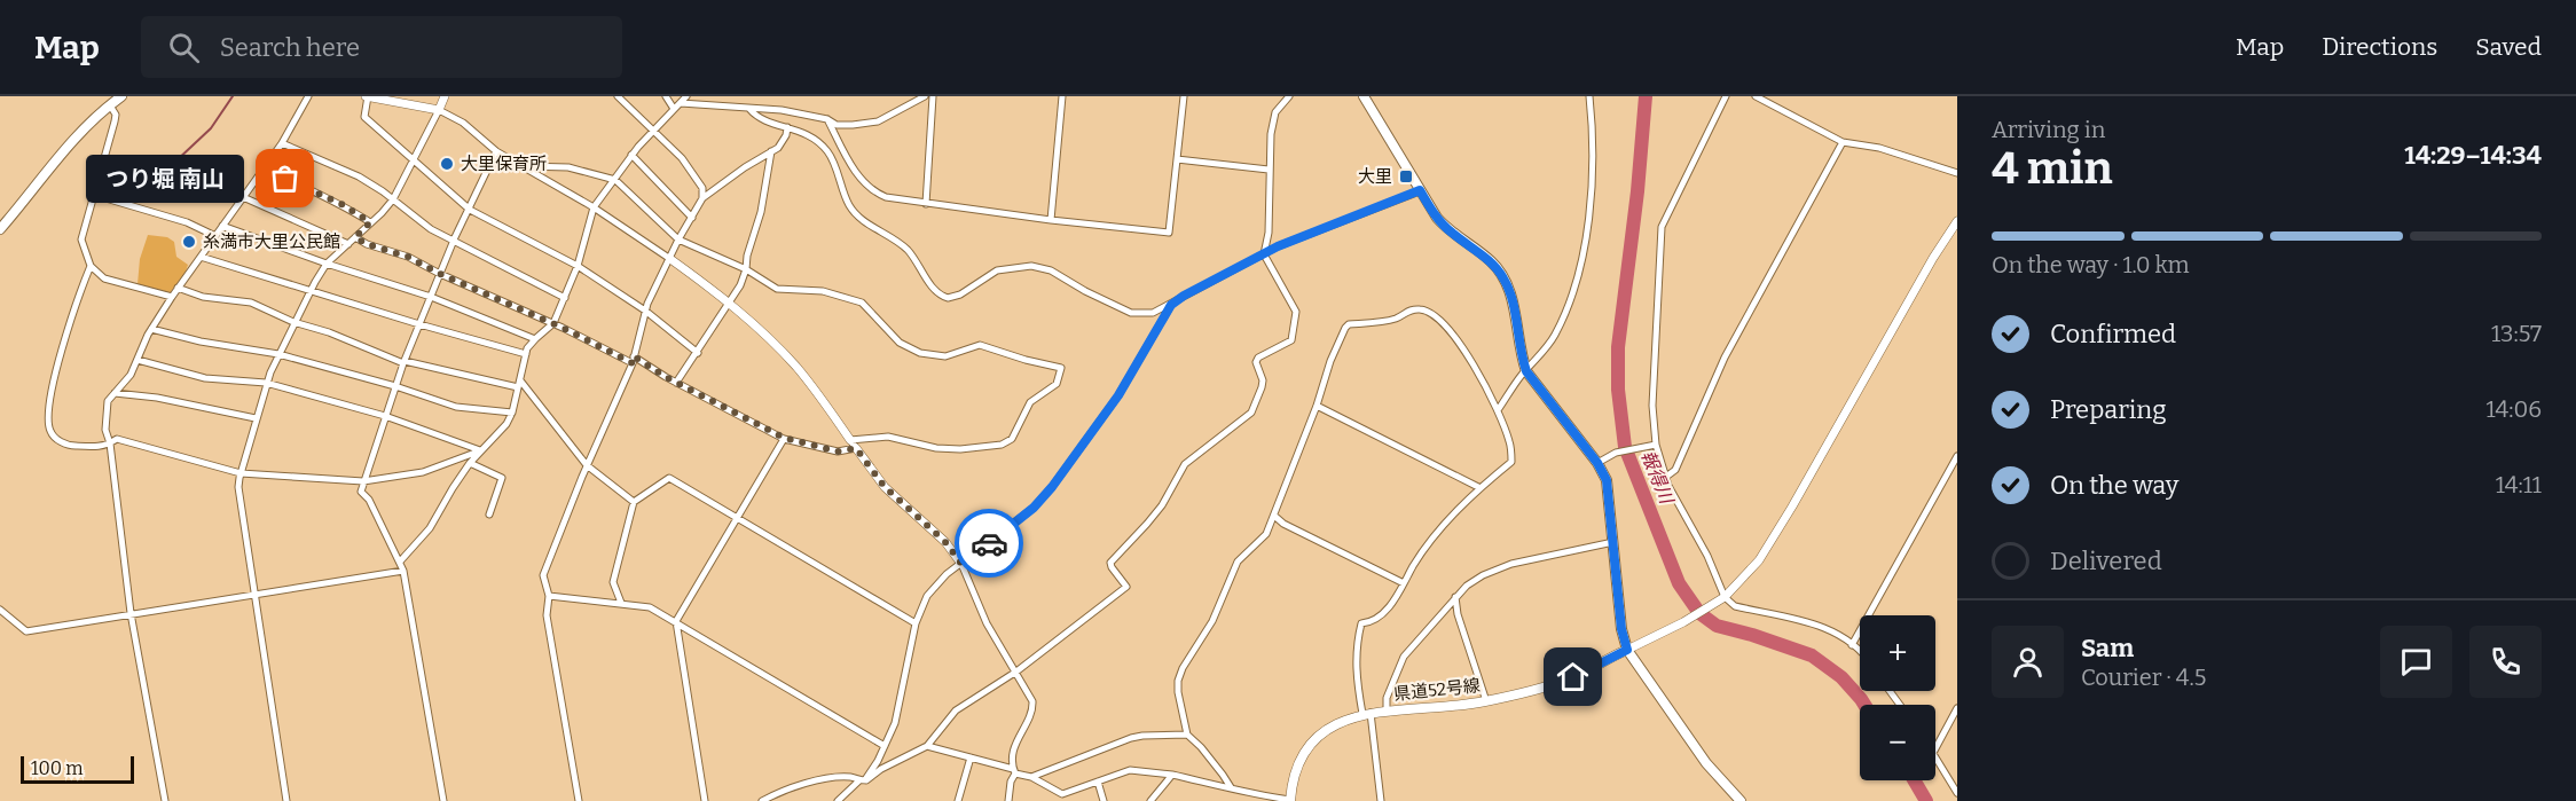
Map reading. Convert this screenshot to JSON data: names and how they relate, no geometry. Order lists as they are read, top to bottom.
{
  "streets": {
    "main road": ["県道52号線"]
  },
  "water": ["報得川"],
  "places": {
    "other": ["大里保育所", "つり堀 南山", "糸満市大里公民館"],
    "transit": ["大里"]
  },
  "scale_bar": "100 m",
  "page": {
    "header": "Map",
    "search": "Search here",
    "nav": ["Map", "Directions", "Saved"],
    "heading": ["4 min", "Arriving in", "14:29–14:34"],
    "panel": ["Sam", "Courier · 4.5"],
    "bubble": "つり堀 南山",
    "bar": "On the way · 1.0 km",
    "list": [
      ["Confirmed", "13:57"],
      ["Preparing", "14:06"],
      ["On the way", "14:11"],
      "Delivered"
    ],
    "map_buttons": ["+", "−"],
    "scale": "100 m"
  }
}
